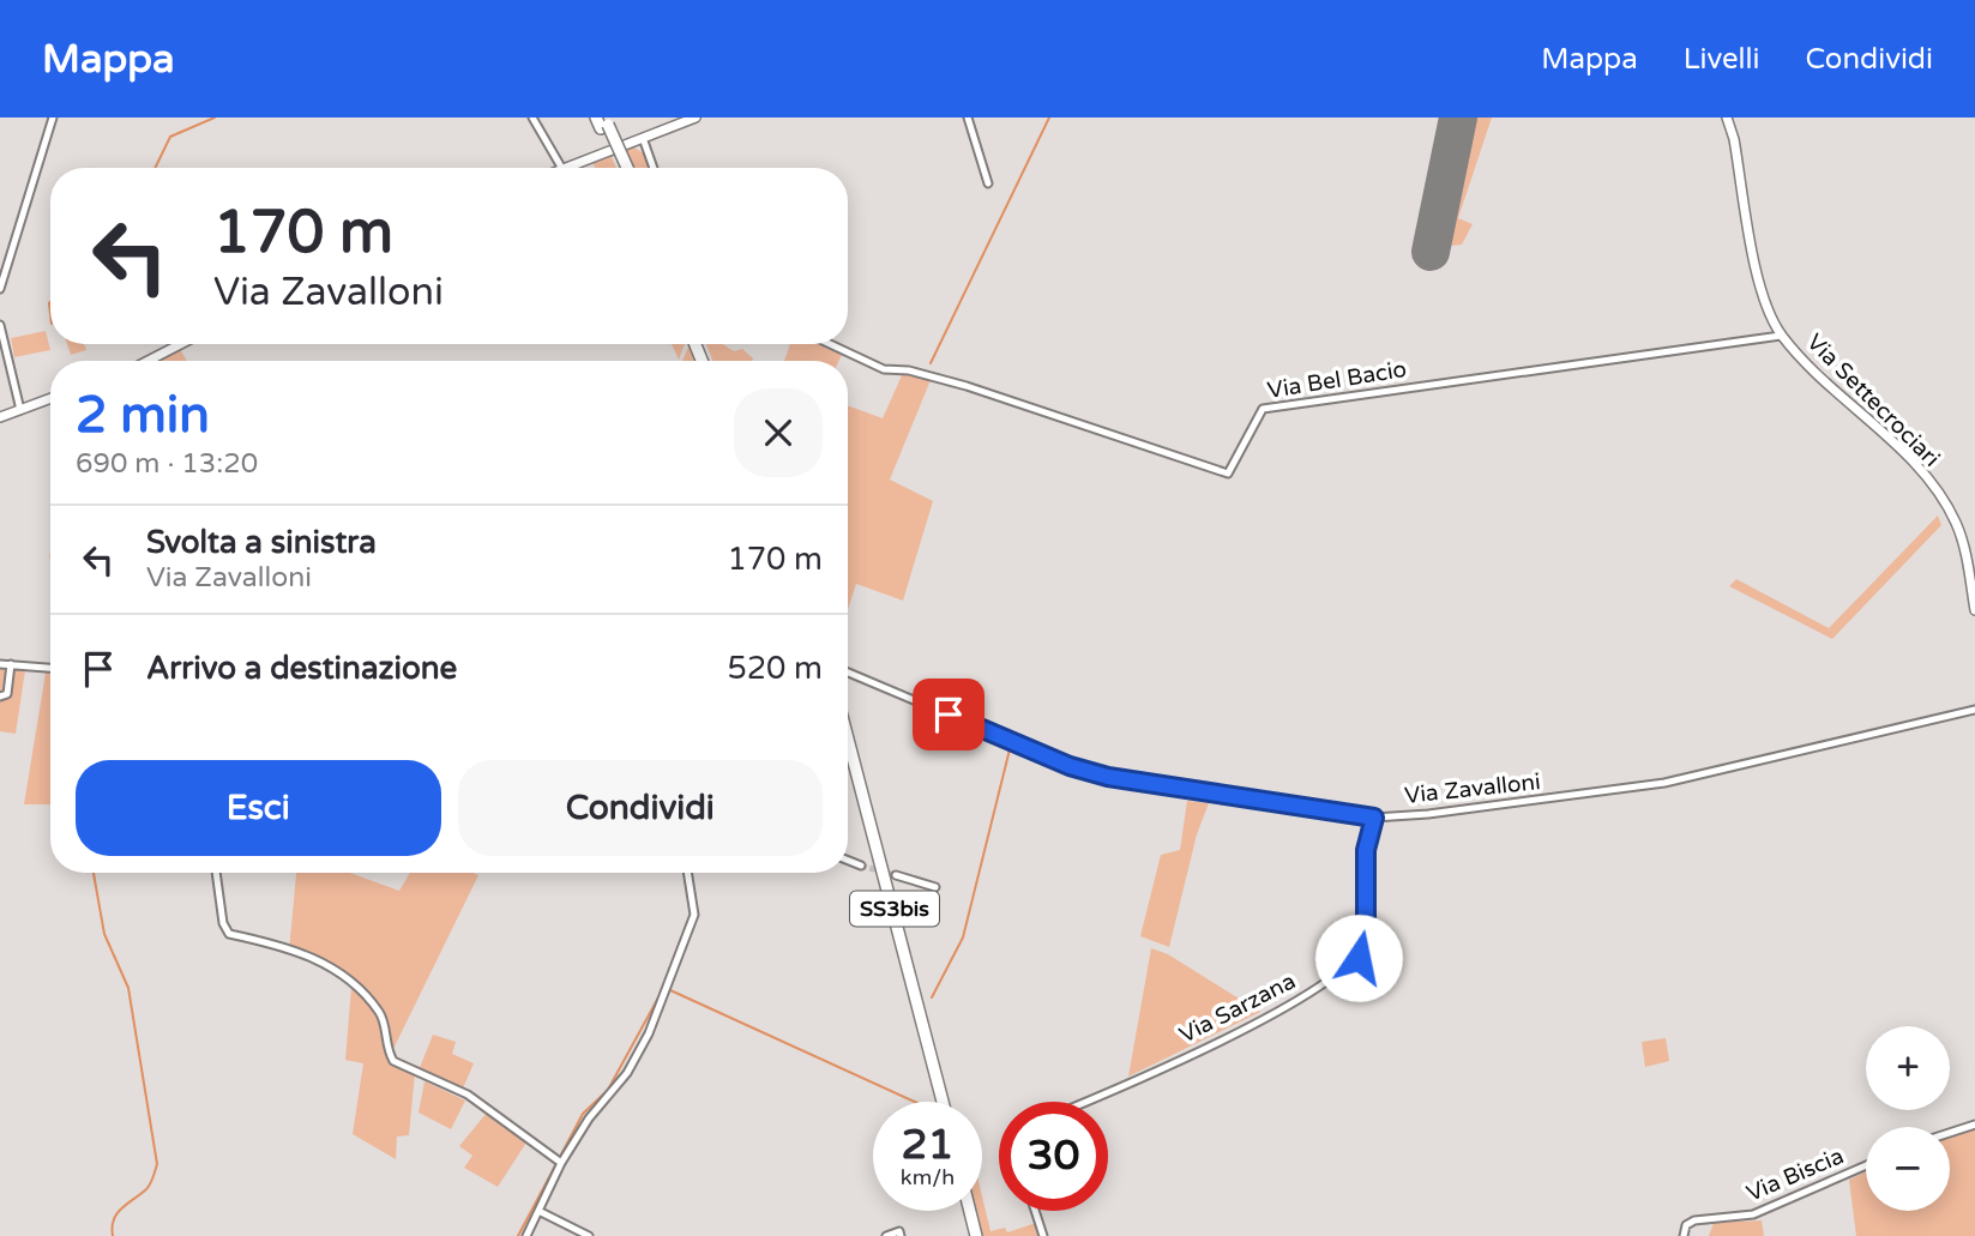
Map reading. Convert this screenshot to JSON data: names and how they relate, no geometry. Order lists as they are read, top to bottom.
{
  "streets": {
    "highway": ["SS3bis"],
    "main road": ["Via Settecrociari"],
    "street": [
      "Via Bel Bacio",
      "Via Zavalloni",
      "Via Sarzana",
      "Via Biscia"
    ]
  },
  "crossings": [
    ["Via Bel Bacio", "Via Settecrociari"],
    ["Via Zavalloni", "Via Sarzana"]
  ],
  "page": {
    "header": "Mappa",
    "nav": ["Mappa", "Livelli", "Condividi"],
    "turn": ["170 m", "Via Zavalloni"],
    "heading": ["2 min", "690 m · 13:20"],
    "list": [
      {
        "name": "Svolta a sinistra",
        "note": "Via Zavalloni",
        "value": "170 m"
      },
      {
        "name": "Arrivo a destinazione",
        "value": "520 m"
      }
    ],
    "buttons": ["Esci", "Condividi"],
    "map_buttons": ["+", "−"],
    "speed": "21 km/h",
    "limit": "30"
  }
}
